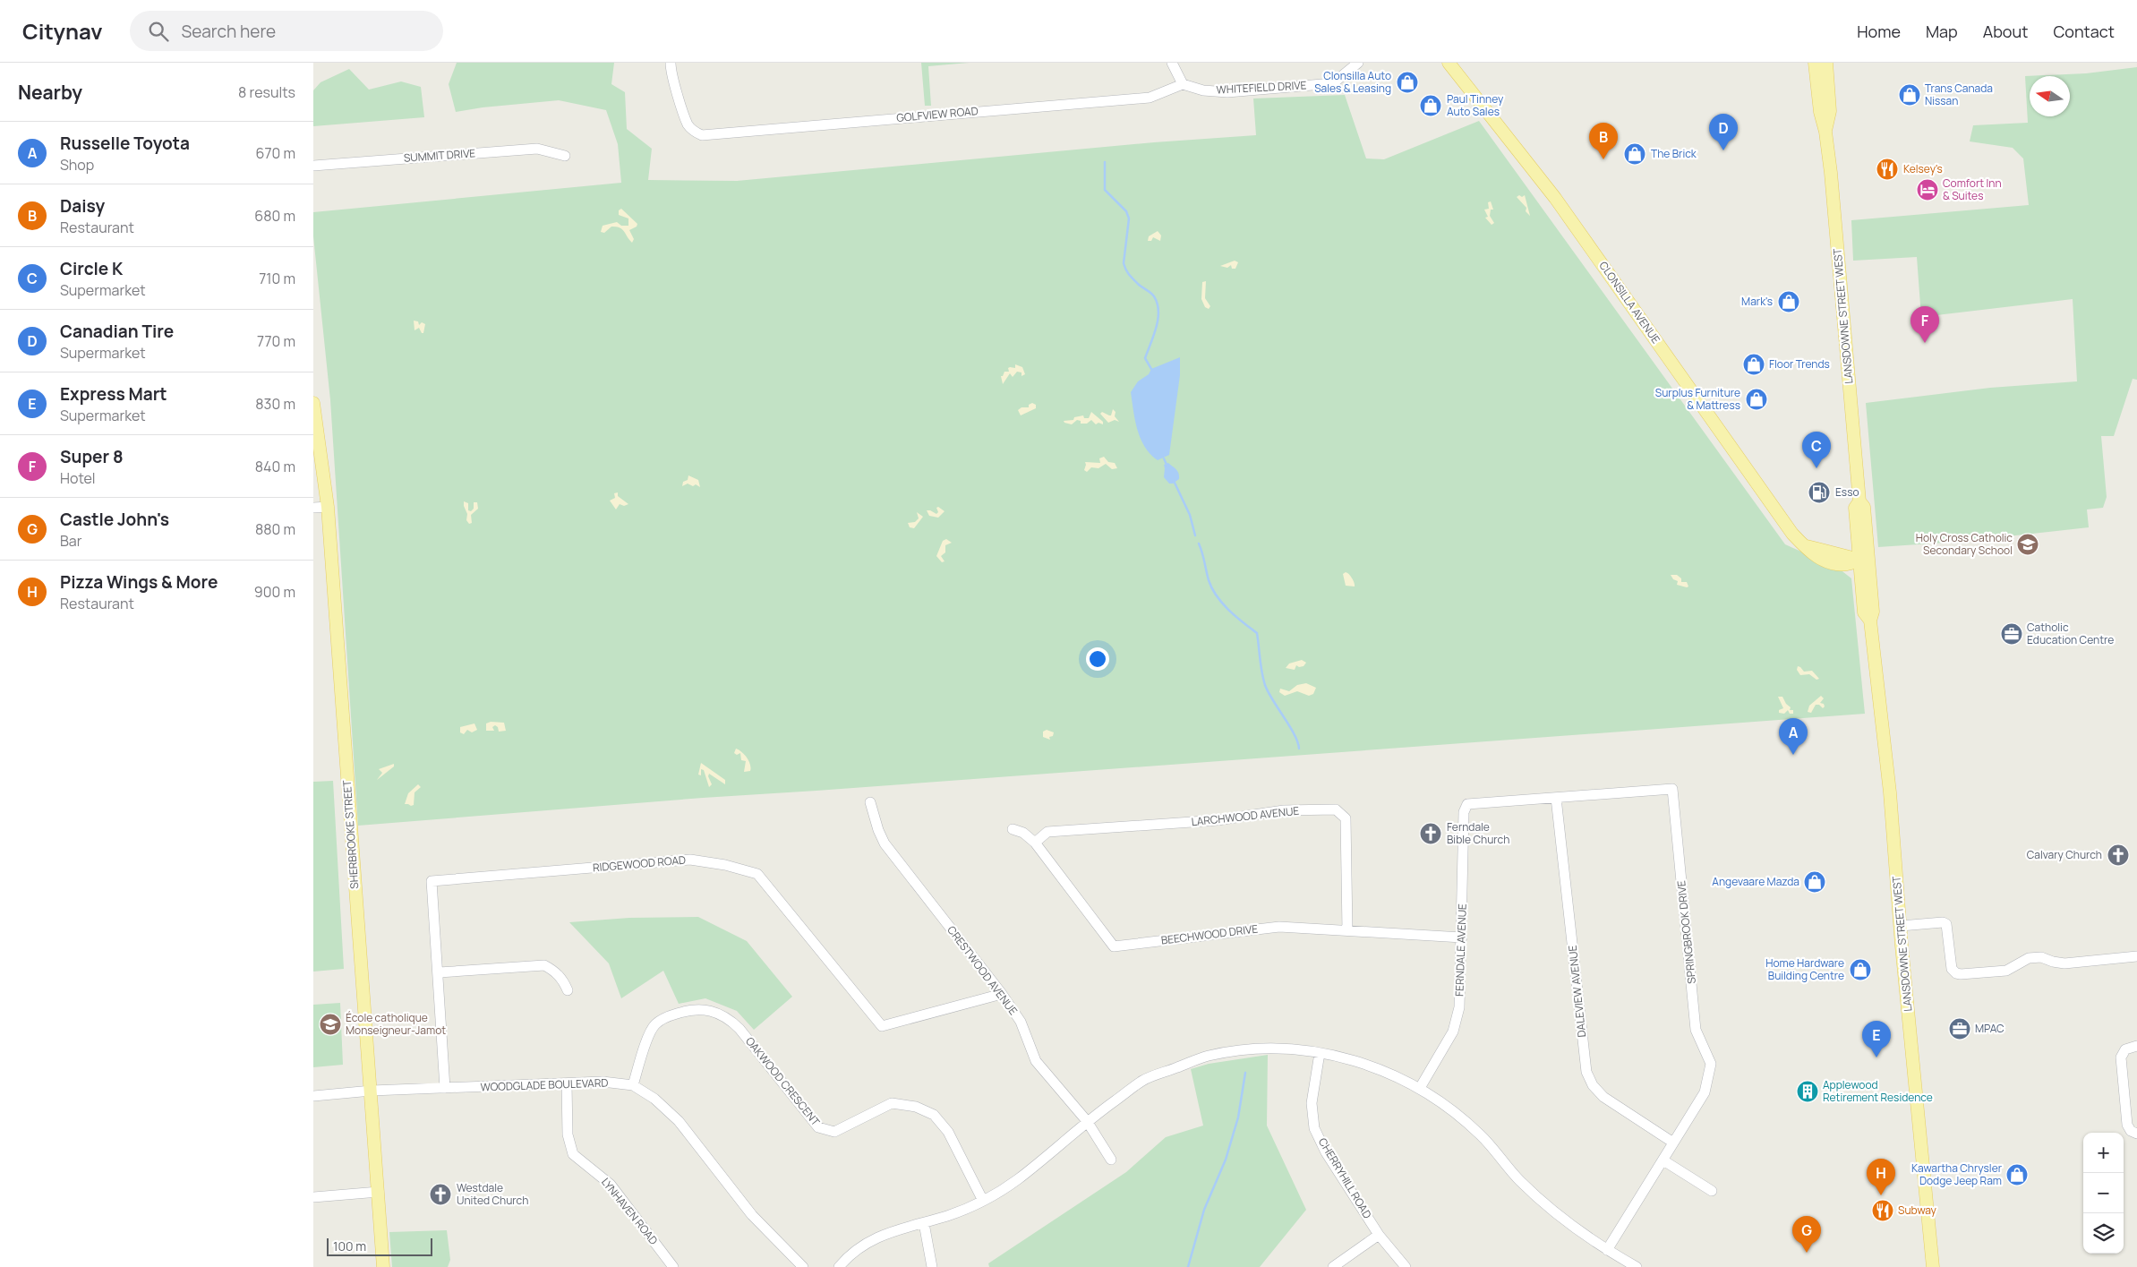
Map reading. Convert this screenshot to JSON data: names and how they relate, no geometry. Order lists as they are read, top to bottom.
{
  "streets": {
    "main road": ["CLONSILLA AVENUE", "LANSDOWNE STREET WEST", "SHERBROOKE STREET"],
    "street": [
      "WHITEFIELD DRIVE",
      "GOLFVIEW ROAD",
      "SUMMIT DRIVE",
      "LARCHWOOD AVENUE",
      "RIDGEWOOD ROAD",
      "SPRINGBROOK DRIVE",
      "BEECHWOOD DRIVE",
      "FERNDALE AVENUE",
      "CRESTWOOD AVENUE",
      "DALEVIEW AVENUE",
      "OAKWOOD CRESCENT",
      "WOODGLADE BOULEVARD",
      "CHERRYHILL ROAD",
      "LYNHAVEN ROAD"
    ]
  },
  "crossings": [
    ["WHITEFIELD DRIVE", "GOLFVIEW ROAD"],
    ["CLONSILLA AVENUE", "LANSDOWNE STREET WEST"],
    ["LARCHWOOD AVENUE", "BEECHWOOD DRIVE"],
    ["SHERBROOKE STREET", "WOODGLADE BOULEVARD"],
    ["RIDGEWOOD ROAD", "CRESTWOOD AVENUE"],
    ["RIDGEWOOD ROAD", "WOODGLADE BOULEVARD"],
    ["SPRINGBROOK DRIVE", "FERNDALE AVENUE"],
    ["SPRINGBROOK DRIVE", "DALEVIEW AVENUE"],
    ["BEECHWOOD DRIVE", "FERNDALE AVENUE"],
    ["OAKWOOD CRESCENT", "WOODGLADE BOULEVARD"],
    ["WOODGLADE BOULEVARD", "LYNHAVEN ROAD"]
  ],
  "places": {
    "shop": [
      "Clonsilla Auto Sales & Leasing",
      "Trans Canada Nissan",
      "Paul Tinney Auto Sales",
      "The Brick",
      "Mark's",
      "Floor Trends",
      "Surplus Furniture & Mattress",
      "Angevaare Mazda",
      "Home Hardware Building Centre",
      "Kawartha Chrysler Dodge Jeep Ram"
    ],
    "restaurant": ["Kelsey's", "Subway"],
    "hotel": ["Comfort Inn & Suites"],
    "fuel station": ["Esso"],
    "school or university": ["Holy Cross Catholic Secondary School", "École catholique Monseigneur-Jamot"],
    "office": ["Catholic Education Centre", "MPAC"],
    "church": ["Ferndale Bible Church", "Calvary Church", "Westdale United Church"],
    "building": ["Applewood Retirement Residence"]
  },
  "scale_bar": "100 m",
  "north": "left",
  "page": {
    "header": "Citynav",
    "search": "Search here",
    "nav": [
      "Home",
      "Map",
      "About",
      "Contact"
    ],
    "heading": ["Nearby", "8 results"],
    "pins": [
      "D",
      "B",
      "F",
      "C",
      "A",
      "E",
      "H",
      "G"
    ],
    "list": [
      {
        "mark": "A",
        "name": "Russelle Toyota",
        "note": "Shop",
        "value": "670 m"
      },
      {
        "mark": "B",
        "name": "Daisy",
        "note": "Restaurant",
        "value": "680 m"
      },
      {
        "mark": "C",
        "name": "Circle K",
        "note": "Supermarket",
        "value": "710 m"
      },
      {
        "mark": "D",
        "name": "Canadian Tire",
        "note": "Supermarket",
        "value": "770 m"
      },
      {
        "mark": "E",
        "name": "Express Mart",
        "note": "Supermarket",
        "value": "830 m"
      },
      {
        "mark": "F",
        "name": "Super 8",
        "note": "Hotel",
        "value": "840 m"
      },
      {
        "mark": "G",
        "name": "Castle John's",
        "note": "Bar",
        "value": "880 m"
      },
      {
        "mark": "H",
        "name": "Pizza Wings & More",
        "note": "Restaurant",
        "value": "900 m"
      }
    ],
    "map_buttons": ["+", "−"],
    "scale": "100 m"
  }
}
